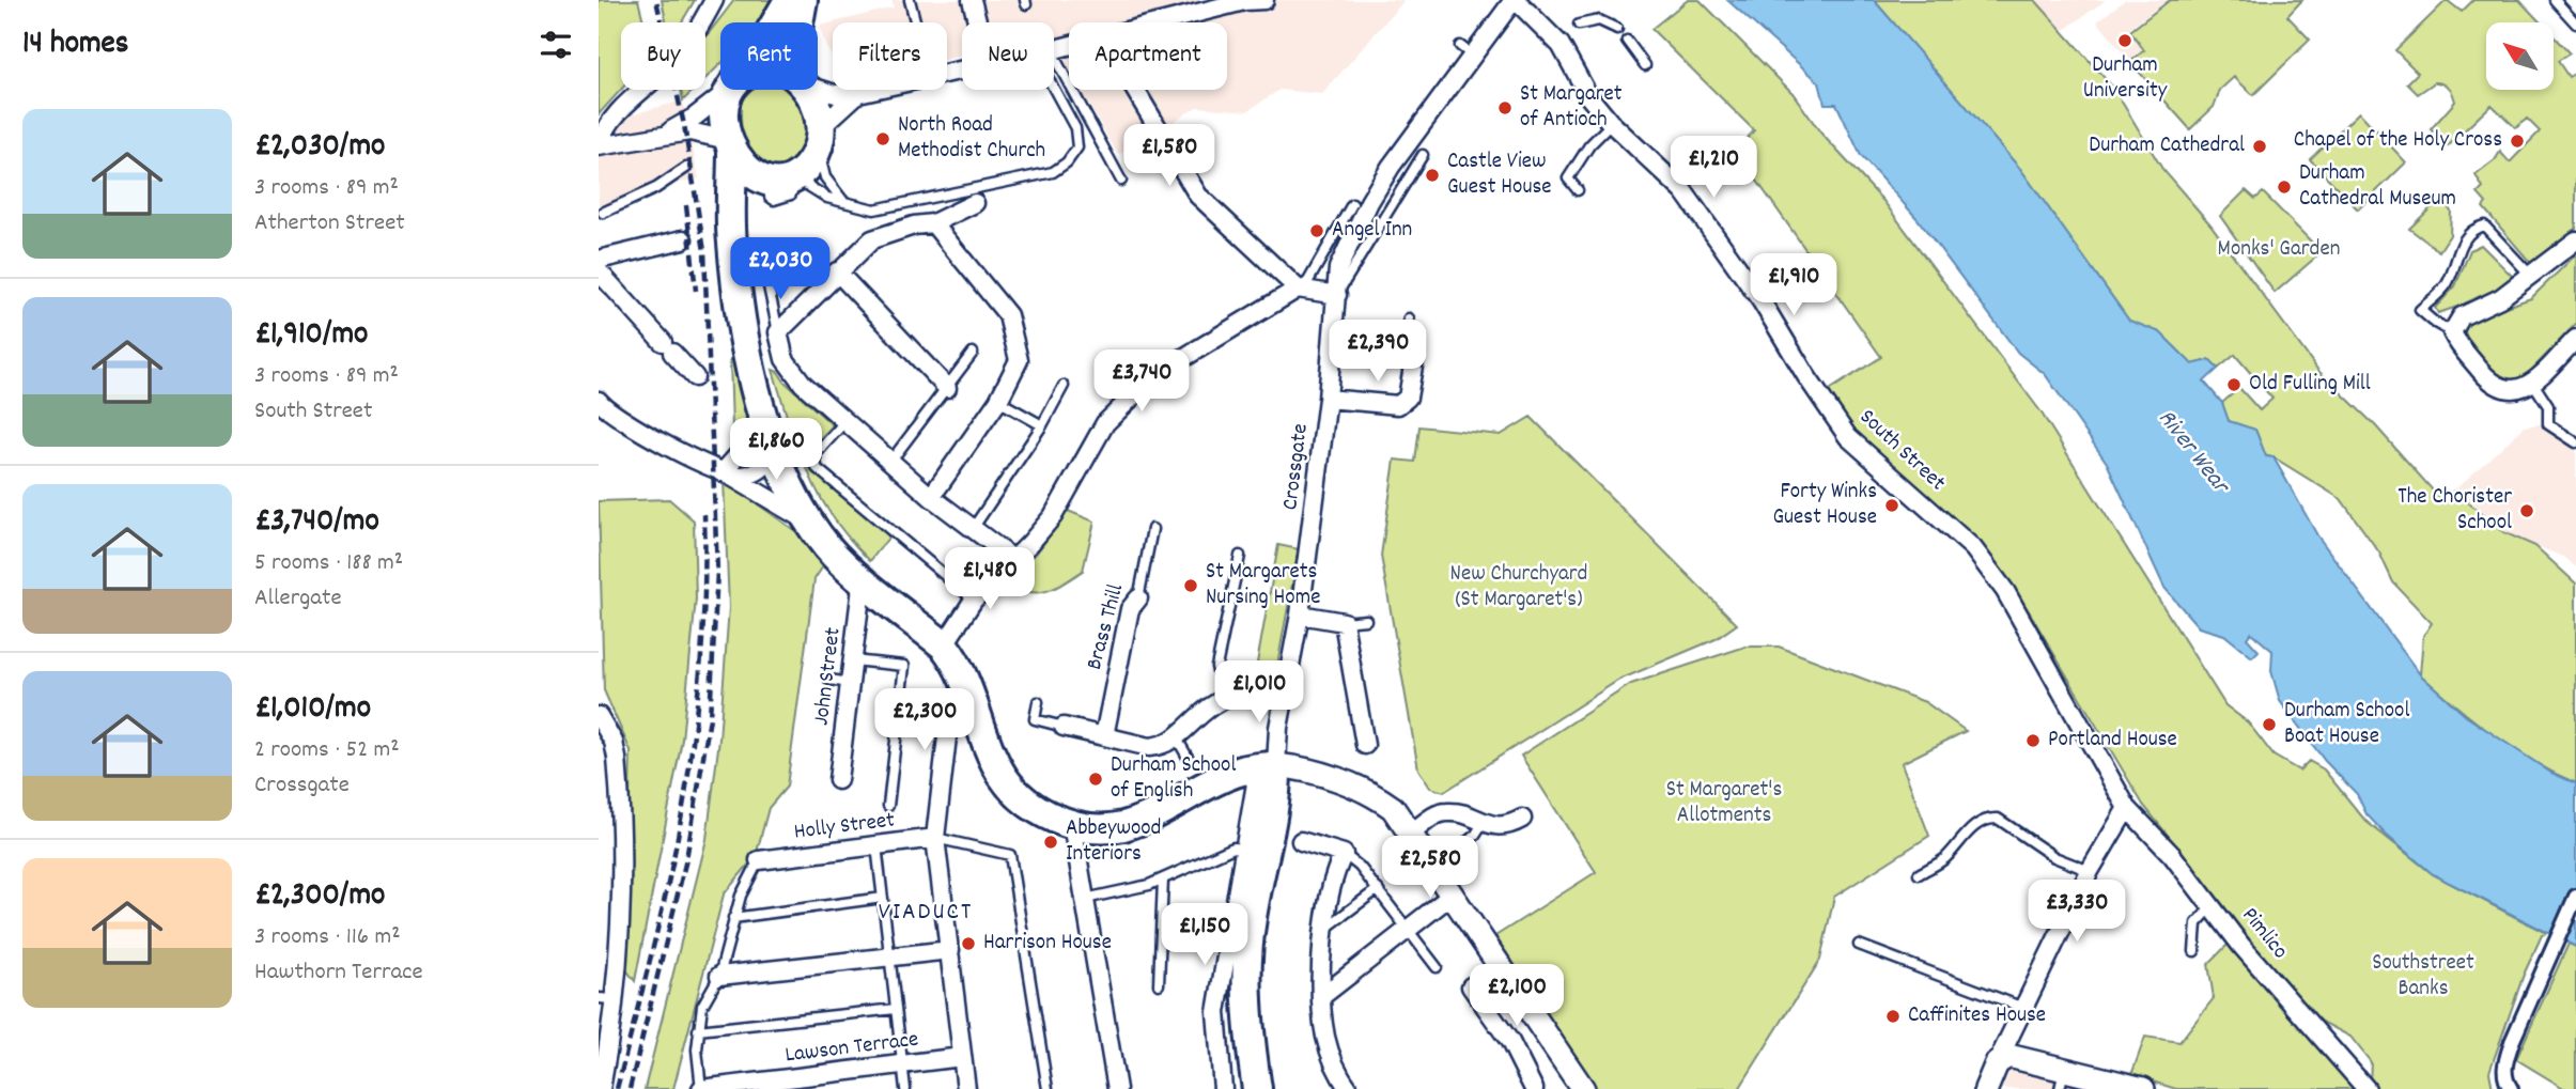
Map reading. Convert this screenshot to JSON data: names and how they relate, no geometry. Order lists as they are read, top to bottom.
{
  "streets": {
    "street": [
      "South Street",
      "Crossgate",
      "Brass Thill",
      "John Street",
      "Holly Street",
      "Pimlico",
      "Lawson Terrace"
    ]
  },
  "crossings": [
    ["South Street", "Crossgate"],
    ["South Street", "Pimlico"]
  ],
  "districts": ["VIADUCT"],
  "water": ["River Wear"],
  "parks": [
    "Monks' Garden",
    "New Churchyard (St Margaret's)",
    "St Margaret's Allotments",
    "Southstreet Banks"
  ],
  "places": [
    "Durham University",
    "St Margaret of Antioch",
    "North Road Methodist Church",
    "Chapel of the Holy Cross",
    "Durham Cathedral",
    "Castle View Guest House",
    "Durham Cathedral Museum",
    "Angel Inn",
    "Old Fulling Mill",
    "Forty Winks Guest House",
    "The Chorister School",
    "St Margarets Nursing Home",
    "Durham School Boat House",
    "Portland House",
    "Durham School of English",
    "Abbeywood Interiors",
    "Harrison House",
    "Caffinites House"
  ],
  "north": "top left",
  "page": {
    "heading": "14 homes",
    "chip": [
      "Buy",
      "Rent",
      "Filters",
      "New",
      "Apartment"
    ],
    "list": [
      {
        "name": "£2,030/mo",
        "note": "3 rooms · 89 m² · Atherton Street"
      },
      {
        "name": "£1,910/mo",
        "note": "3 rooms · 89 m² · South Street"
      },
      {
        "name": "£3,740/mo",
        "note": "5 rooms · 188 m² · Allergate"
      },
      {
        "name": "£1,010/mo",
        "note": "2 rooms · 52 m² · Crossgate"
      },
      {
        "name": "£2,300/mo",
        "note": "3 rooms · 116 m² · Hawthorn Terrace"
      }
    ],
    "price": [
      "£1,580",
      "£1,210",
      "£2,030",
      "£1,910",
      "£2,390",
      "£3,740",
      "£1,860",
      "£1,480",
      "£1,010",
      "£2,300",
      "£2,580",
      "£3,330",
      "£1,150",
      "£2,100"
    ]
  }
}
